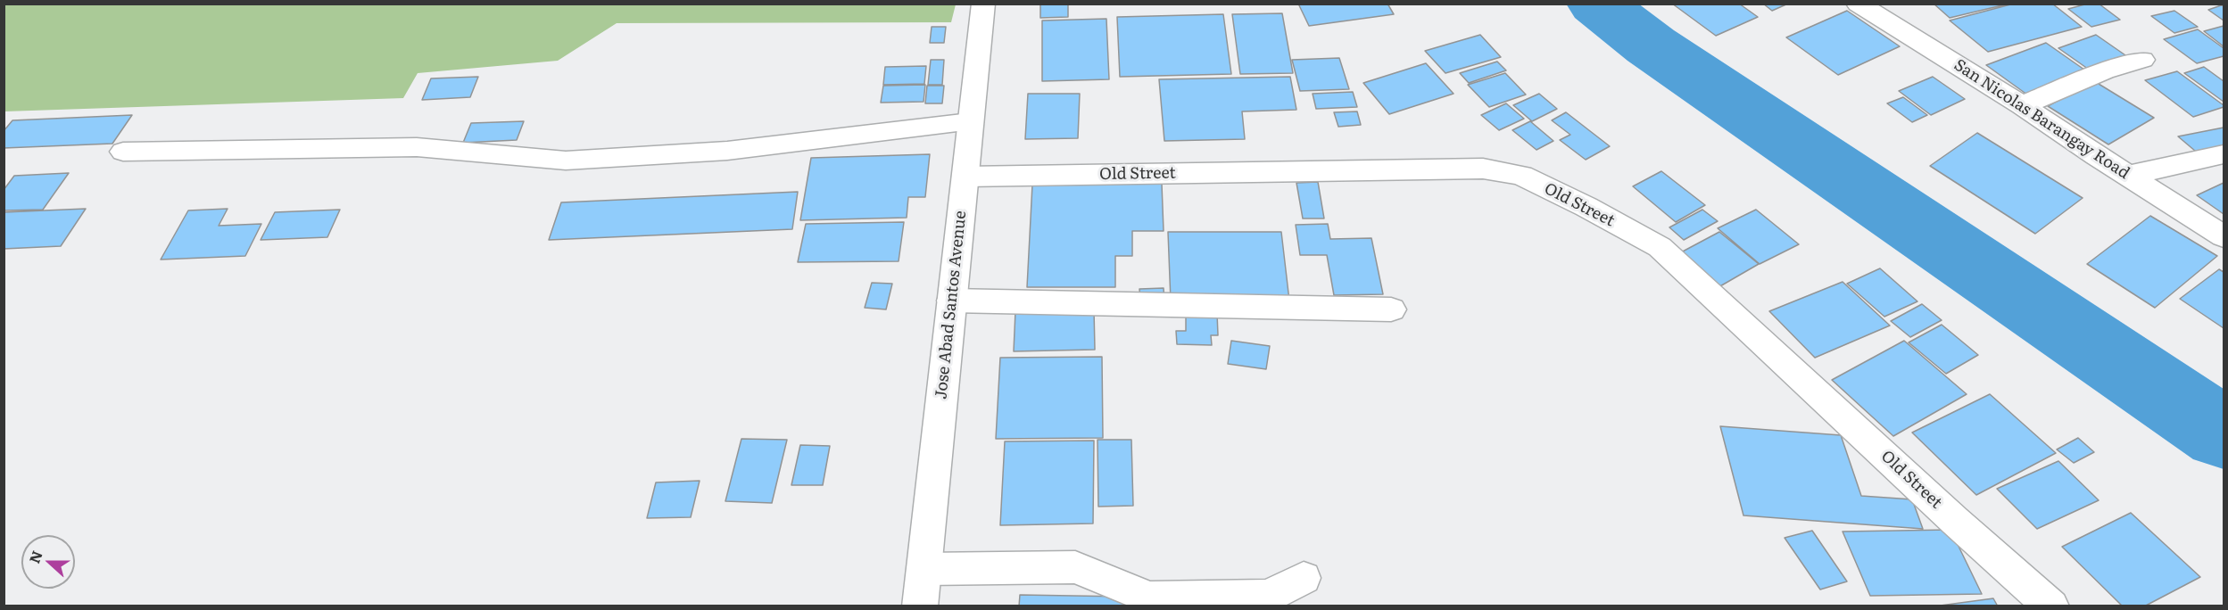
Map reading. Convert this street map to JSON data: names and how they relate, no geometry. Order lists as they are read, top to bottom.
{
  "streets": {
    "main road": ["San Nicolas Barangay Road", "Old Street", "Jose Abad Santos Avenue"]
  },
  "crossings": [
    ["Old Street", "Jose Abad Santos Avenue"]
  ],
  "north": "left"
}
